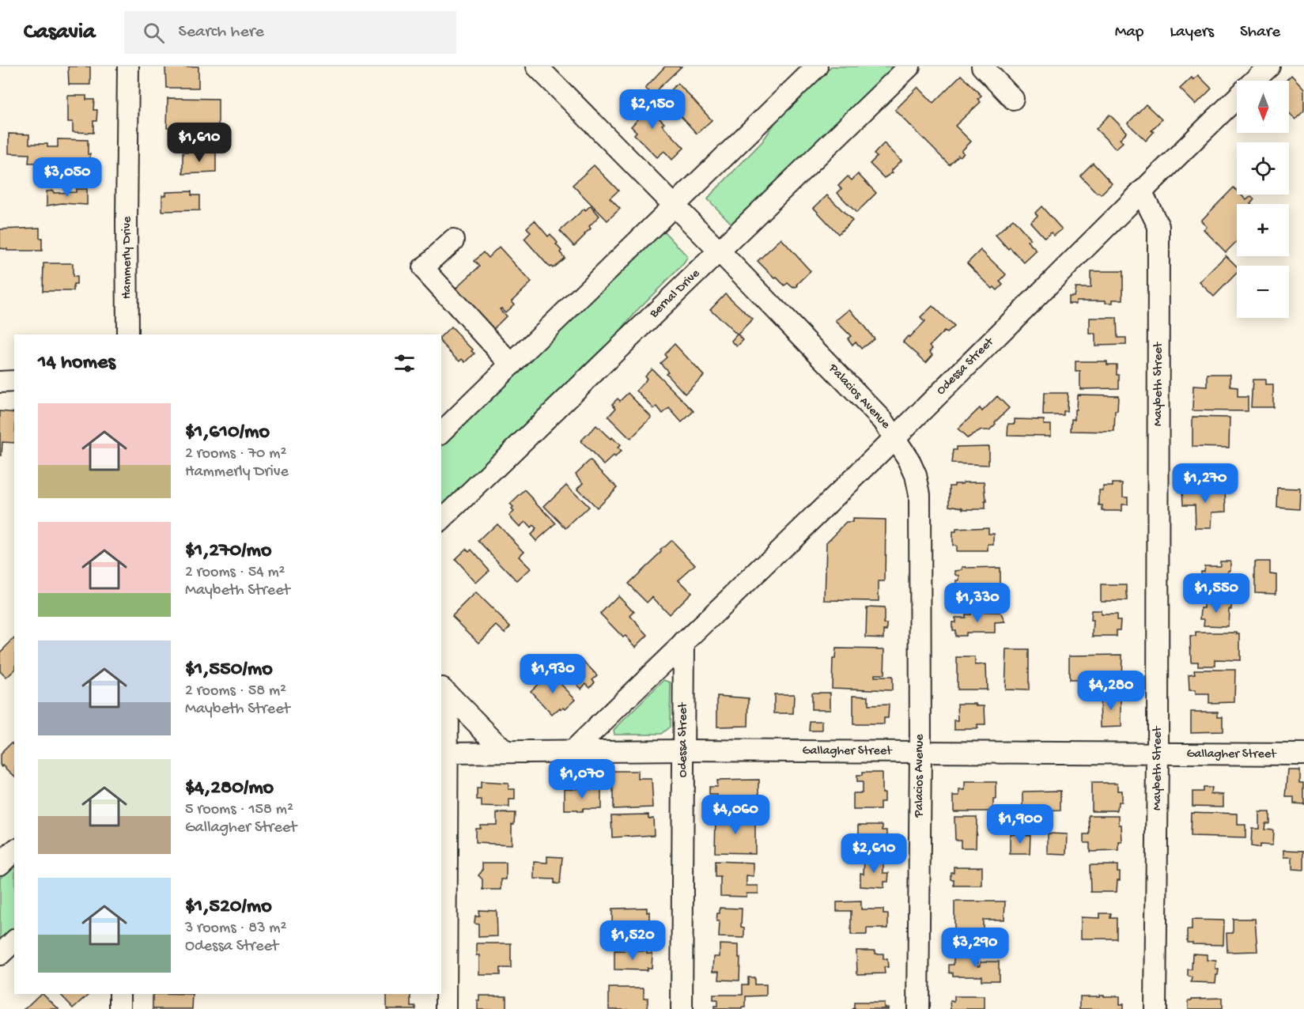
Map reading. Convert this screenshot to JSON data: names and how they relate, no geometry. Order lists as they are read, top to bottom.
{
  "streets": {
    "street": [
      "Hammerly Drive",
      "Bernal Drive",
      "Odessa Street",
      "Maybeth Street",
      "Palacios Avenue",
      "Gallagher Street"
    ]
  },
  "crossings": [
    ["Bernal Drive", "Palacios Avenue"],
    ["Odessa Street", "Maybeth Street"],
    ["Odessa Street", "Palacios Avenue"],
    ["Odessa Street", "Gallagher Street"],
    ["Maybeth Street", "Gallagher Street"],
    ["Palacios Avenue", "Gallagher Street"]
  ],
  "north": "bottom",
  "page": {
    "header": "Casavia",
    "search": "Search here",
    "nav": ["Map", "Layers", "Share"],
    "map_buttons": ["+", "−"],
    "price": [
      "$2,150",
      "$1,610",
      "$3,050",
      "$1,270",
      "$1,550",
      "$1,330",
      "$1,930",
      "$4,280",
      "$1,070",
      "$4,060",
      "$1,900",
      "$2,610",
      "$1,520",
      "$3,290"
    ],
    "heading": "14 homes",
    "list": [
      {
        "name": "$1,610/mo",
        "note": "2 rooms · 70 m² · Hammerly Drive"
      },
      {
        "name": "$1,270/mo",
        "note": "2 rooms · 54 m² · Maybeth Street"
      },
      {
        "name": "$1,550/mo",
        "note": "2 rooms · 58 m² · Maybeth Street"
      },
      {
        "name": "$4,280/mo",
        "note": "5 rooms · 158 m² · Gallagher Street"
      },
      {
        "name": "$1,520/mo",
        "note": "3 rooms · 83 m² · Odessa Street"
      }
    ]
  }
}
